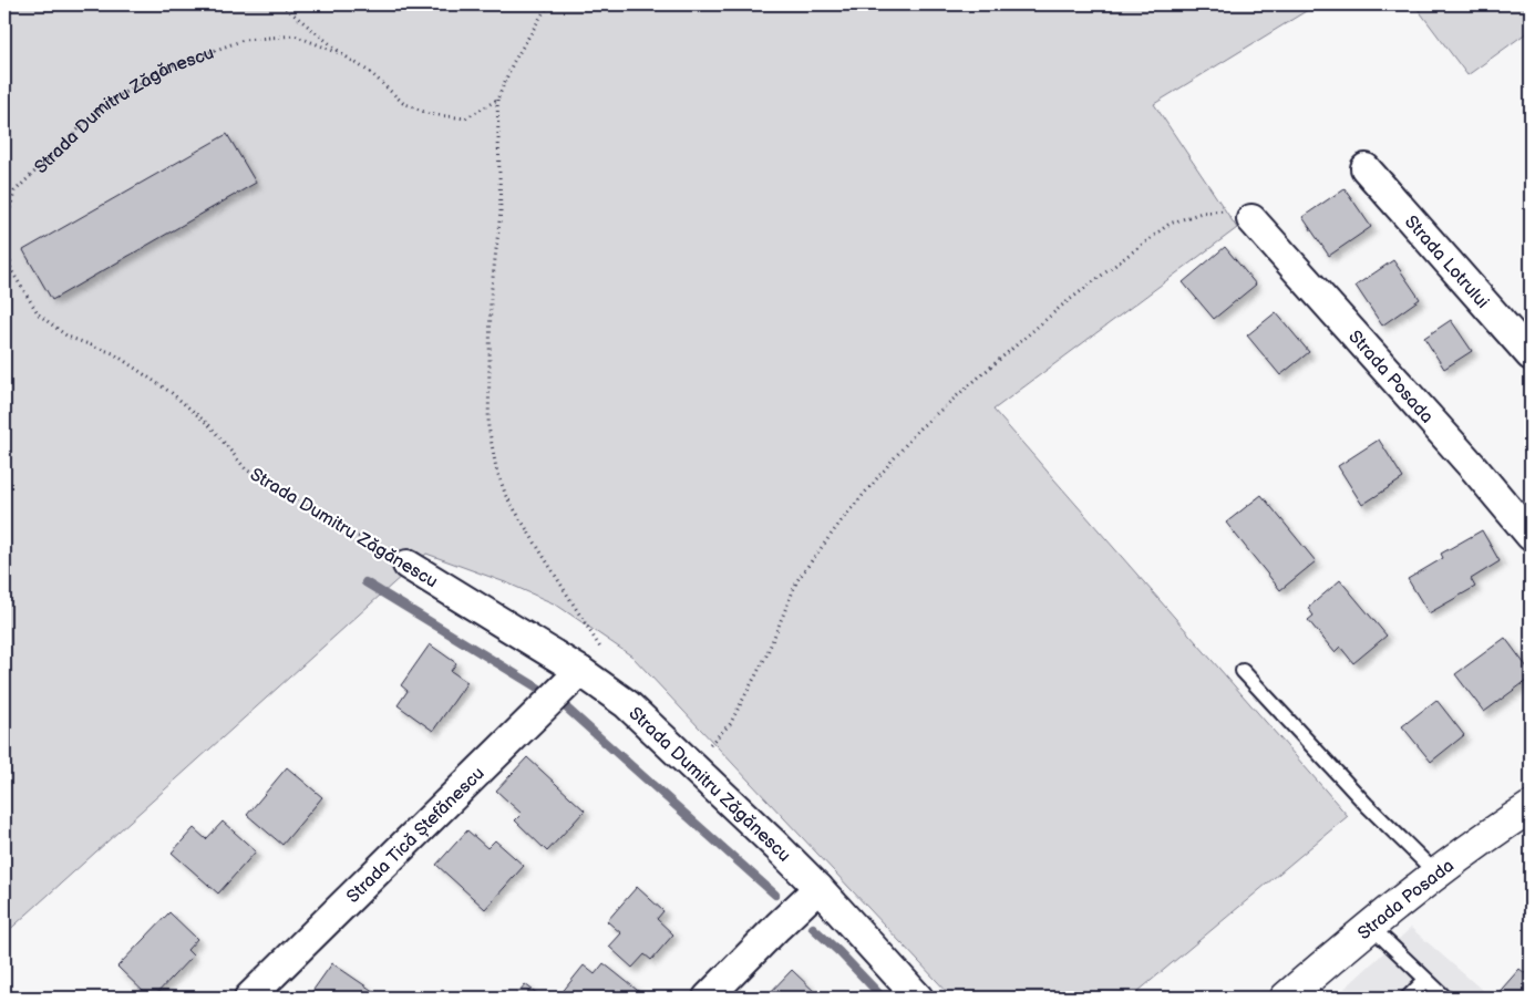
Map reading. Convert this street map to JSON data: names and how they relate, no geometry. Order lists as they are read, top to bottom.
{
  "streets": {
    "main road": ["Strada Posada"],
    "street": ["Strada Dumitru Zăgănescu", "Strada Lotrului", "Strada Tică Ștefănescu"]
  },
  "crossings": [
    ["Strada Dumitru Zăgănescu", "Strada Tică Ștefănescu"]
  ]
}
